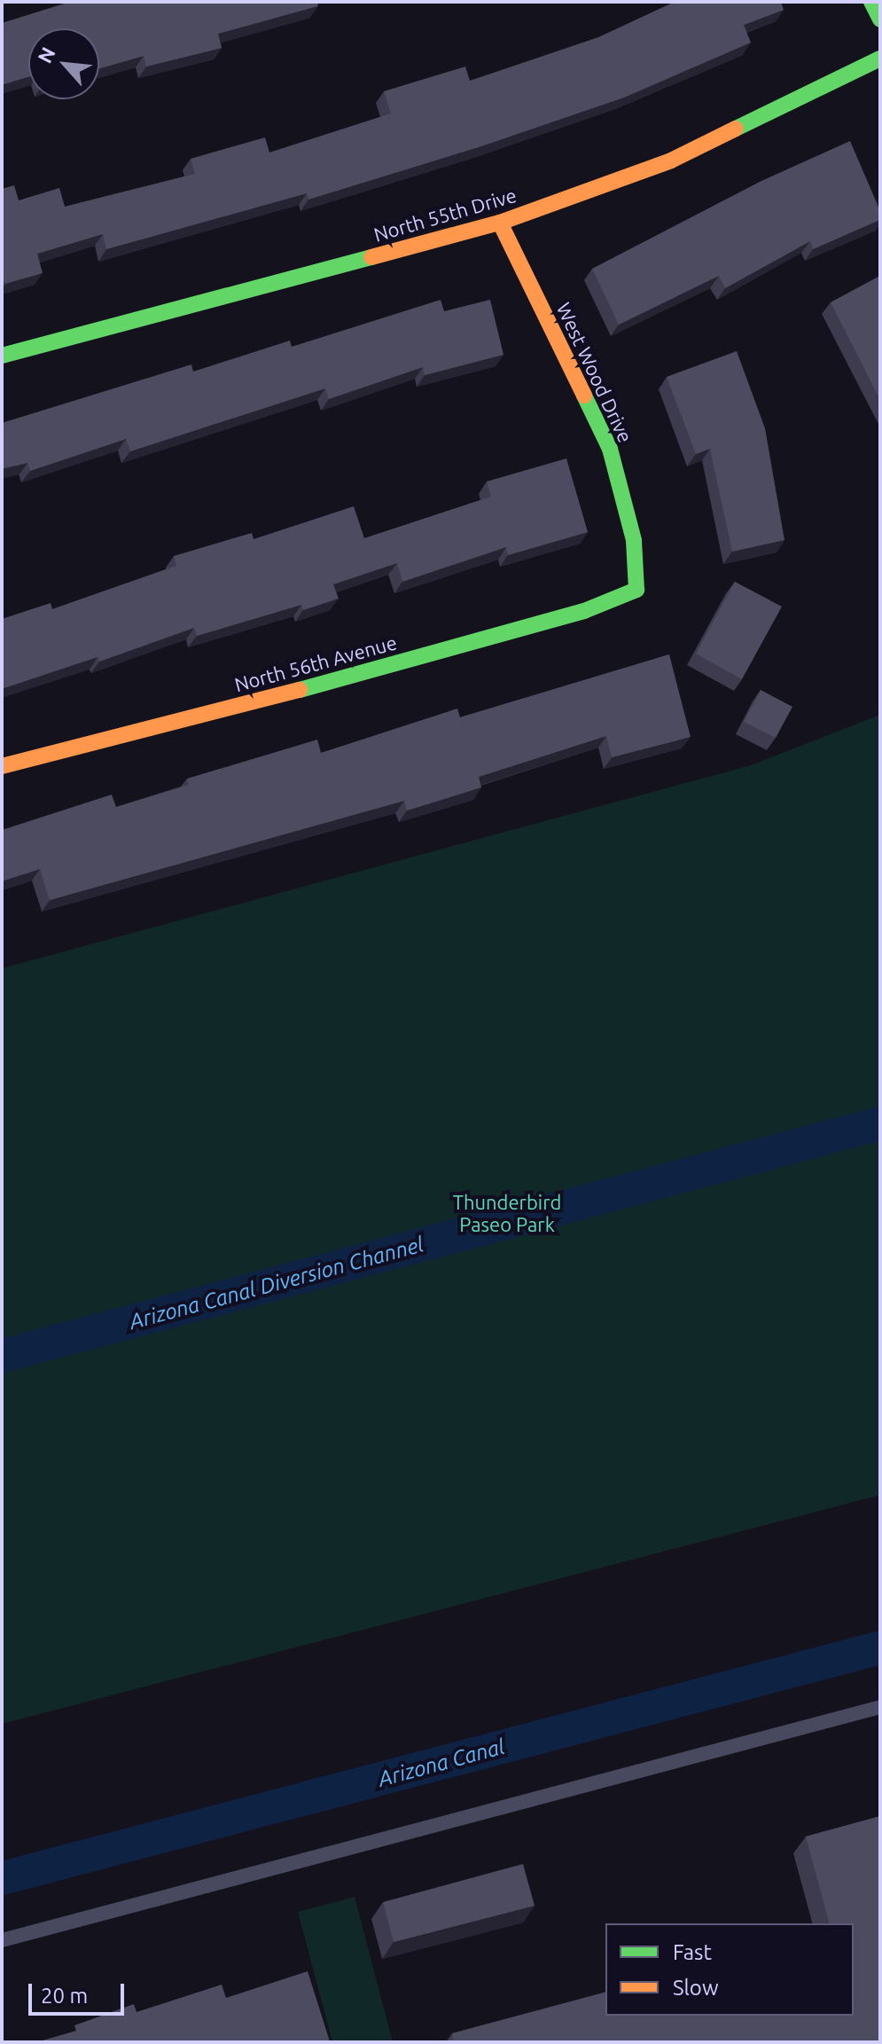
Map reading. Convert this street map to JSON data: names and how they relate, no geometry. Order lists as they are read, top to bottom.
{
  "streets": {
    "street": ["North 55th Drive", "West Wood Drive", "North 56th Avenue"]
  },
  "crossings": [
    ["North 55th Drive", "West Wood Drive"],
    ["West Wood Drive", "North 56th Avenue"]
  ],
  "water": ["Arizona Canal Diversion Channel", "Arizona Canal"],
  "parks": ["Thunderbird Paseo Park"],
  "legend": ["Fast", "Slow"],
  "scale_bar": "20 m",
  "north": "top left"
}
